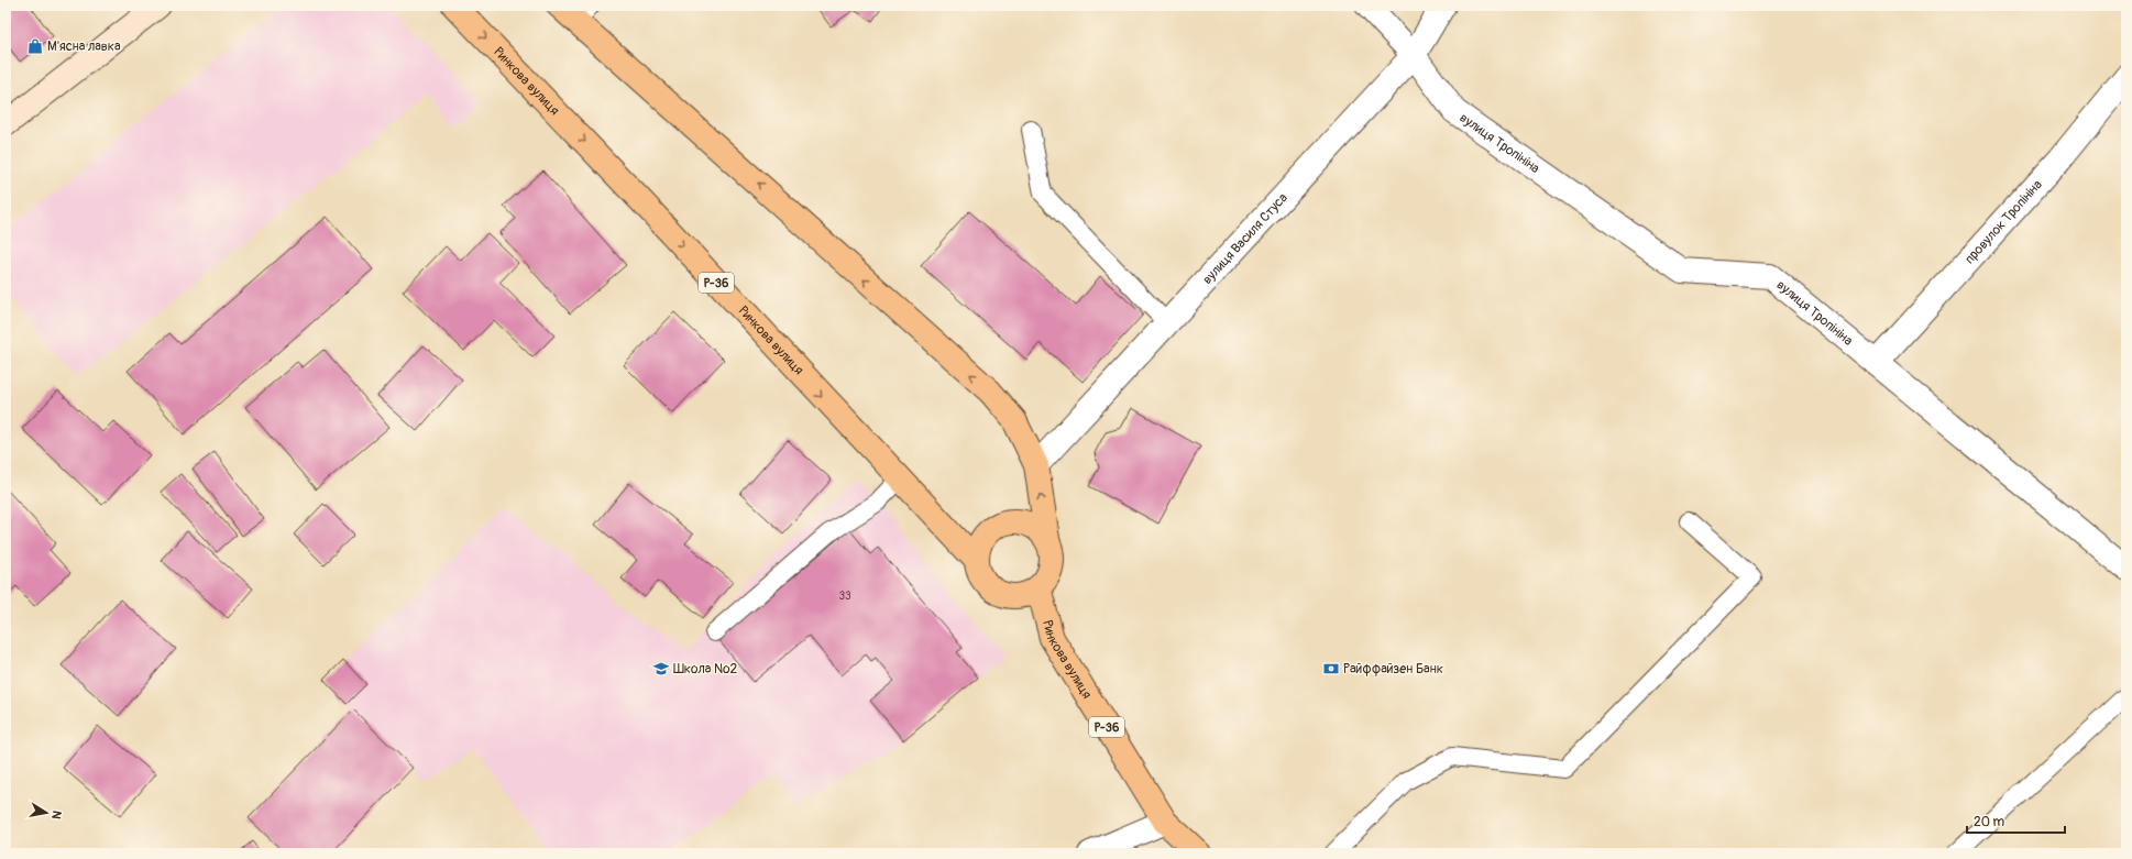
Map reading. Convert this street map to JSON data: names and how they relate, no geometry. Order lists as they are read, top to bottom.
{
  "streets": {
    "main road": ["Ринкова вулиця", "Р-36"],
    "street": ["вулиця Тропініна", "провулок Тропініна", "вулиця Василя Стуса"]
  },
  "crossings": [
    ["вулиця Тропініна", "провулок Тропініна"],
    ["вулиця Тропініна", "вулиця Василя Стуса"]
  ],
  "places": {
    "shop": ["М'ясна лавка"],
    "school or university": ["Школа №2"],
    "bank": ["Райффайзен Банк"]
  },
  "house_numbers": ["33"],
  "scale_bar": "20 m",
  "north": "right"
}
